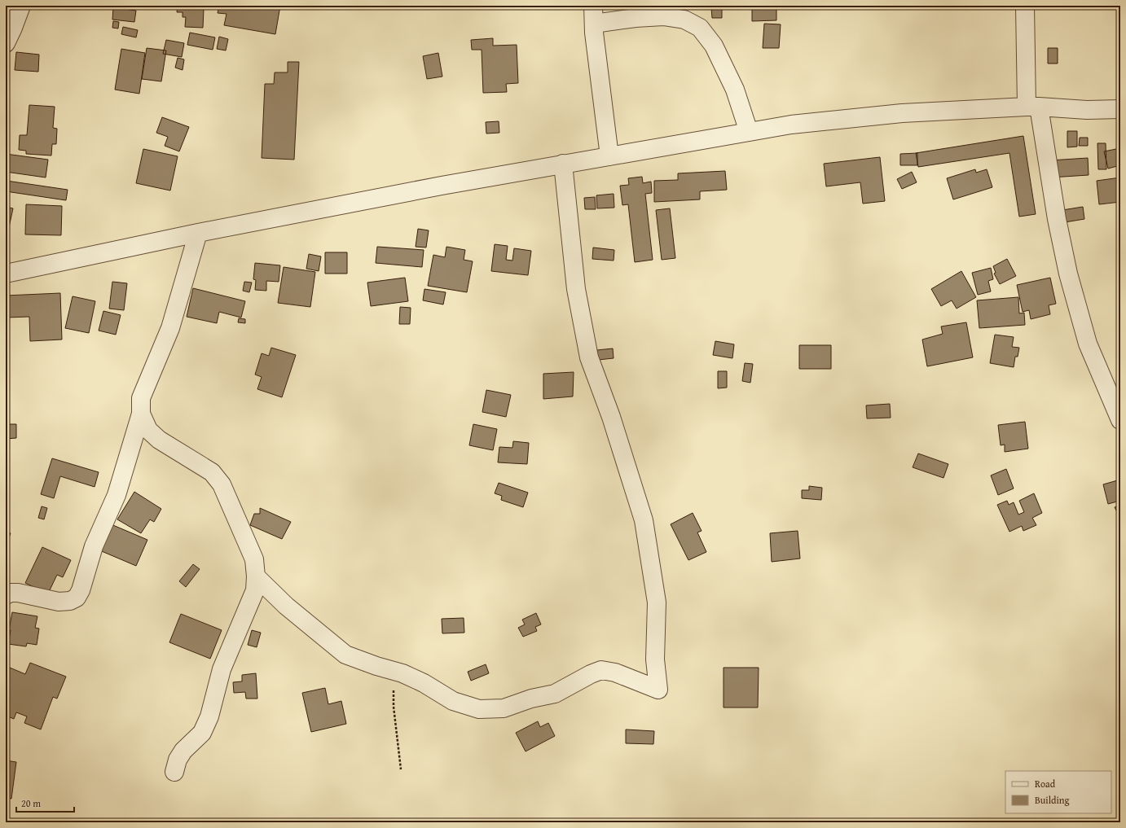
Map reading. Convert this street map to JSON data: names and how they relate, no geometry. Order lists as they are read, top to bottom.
{
  "legend": ["Road", "Building"],
  "scale_bar": "20 m"
}
